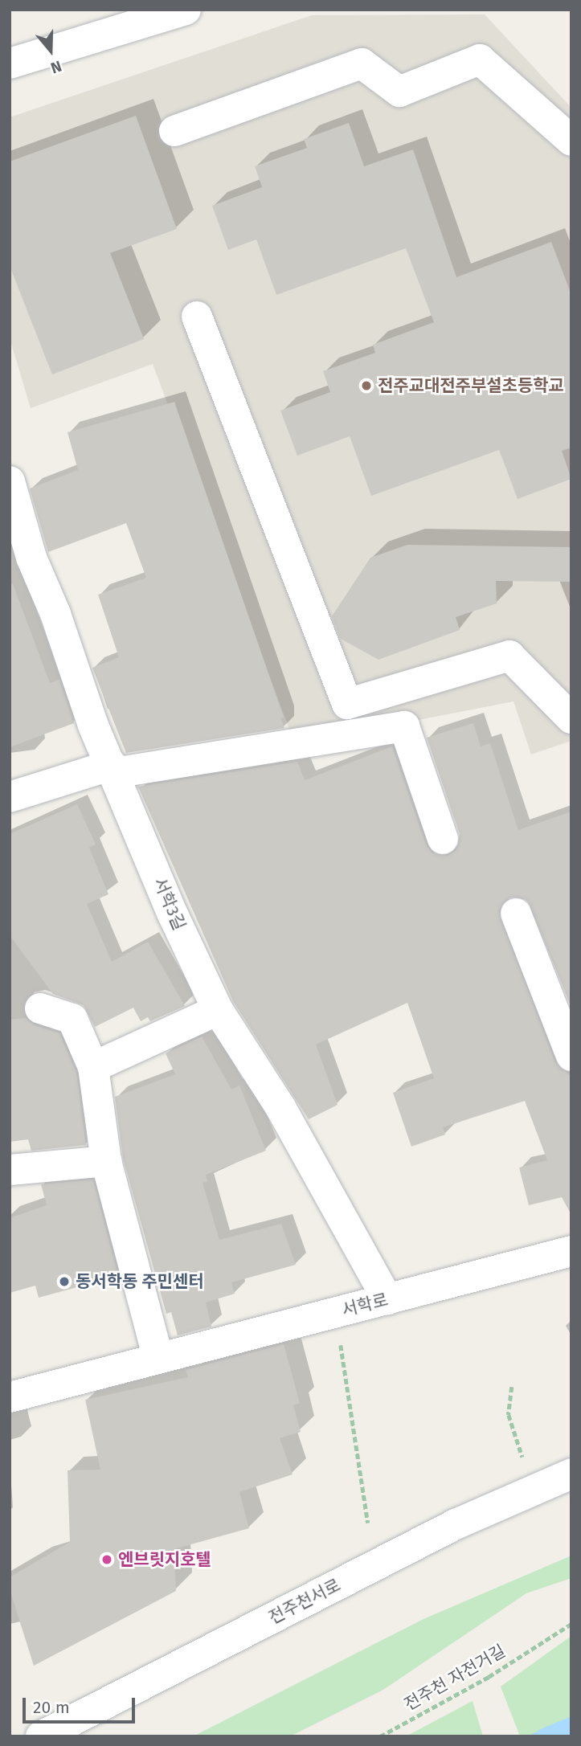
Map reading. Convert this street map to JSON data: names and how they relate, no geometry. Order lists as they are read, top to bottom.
{
  "streets": {
    "street": ["서학3길", "서학로", "전주천서로"],
    "path": ["전주천 자전거길"]
  },
  "crossings": [
    ["서학3길", "서학로"]
  ],
  "places": ["전주교대전주부설초등학교", "동서학동 주민센터", "엔브릿지호텔"],
  "scale_bar": "20 m",
  "north": "bottom"
}
